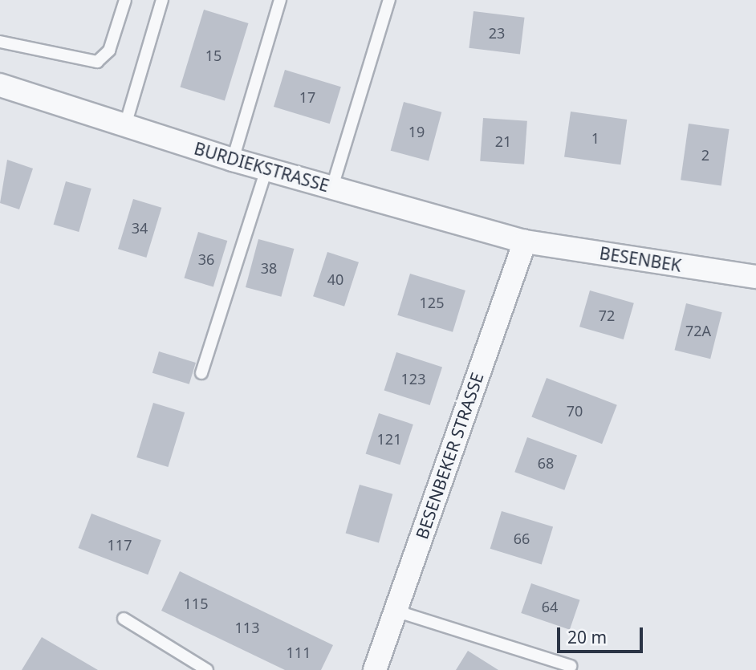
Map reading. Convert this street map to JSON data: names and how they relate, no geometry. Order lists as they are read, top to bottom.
{
  "streets": {
    "street": ["BURDIEKSTRASSE", "BESENBEK", "BESENBEKER STRASSE"]
  },
  "crossings": [
    ["BURDIEKSTRASSE", "BESENBEK"],
    ["BURDIEKSTRASSE", "BESENBEKER STRASSE"],
    ["BESENBEK", "BESENBEKER STRASSE"]
  ],
  "house_numbers": [
    "23",
    "15",
    "17",
    "19",
    "1",
    "21",
    "2",
    "34",
    "36",
    "38",
    "40",
    "125",
    "72",
    "72A",
    "123",
    "70",
    "121",
    "68",
    "66",
    "117",
    "115",
    "64",
    "113",
    "111"
  ],
  "scale_bar": "20 m"
}
